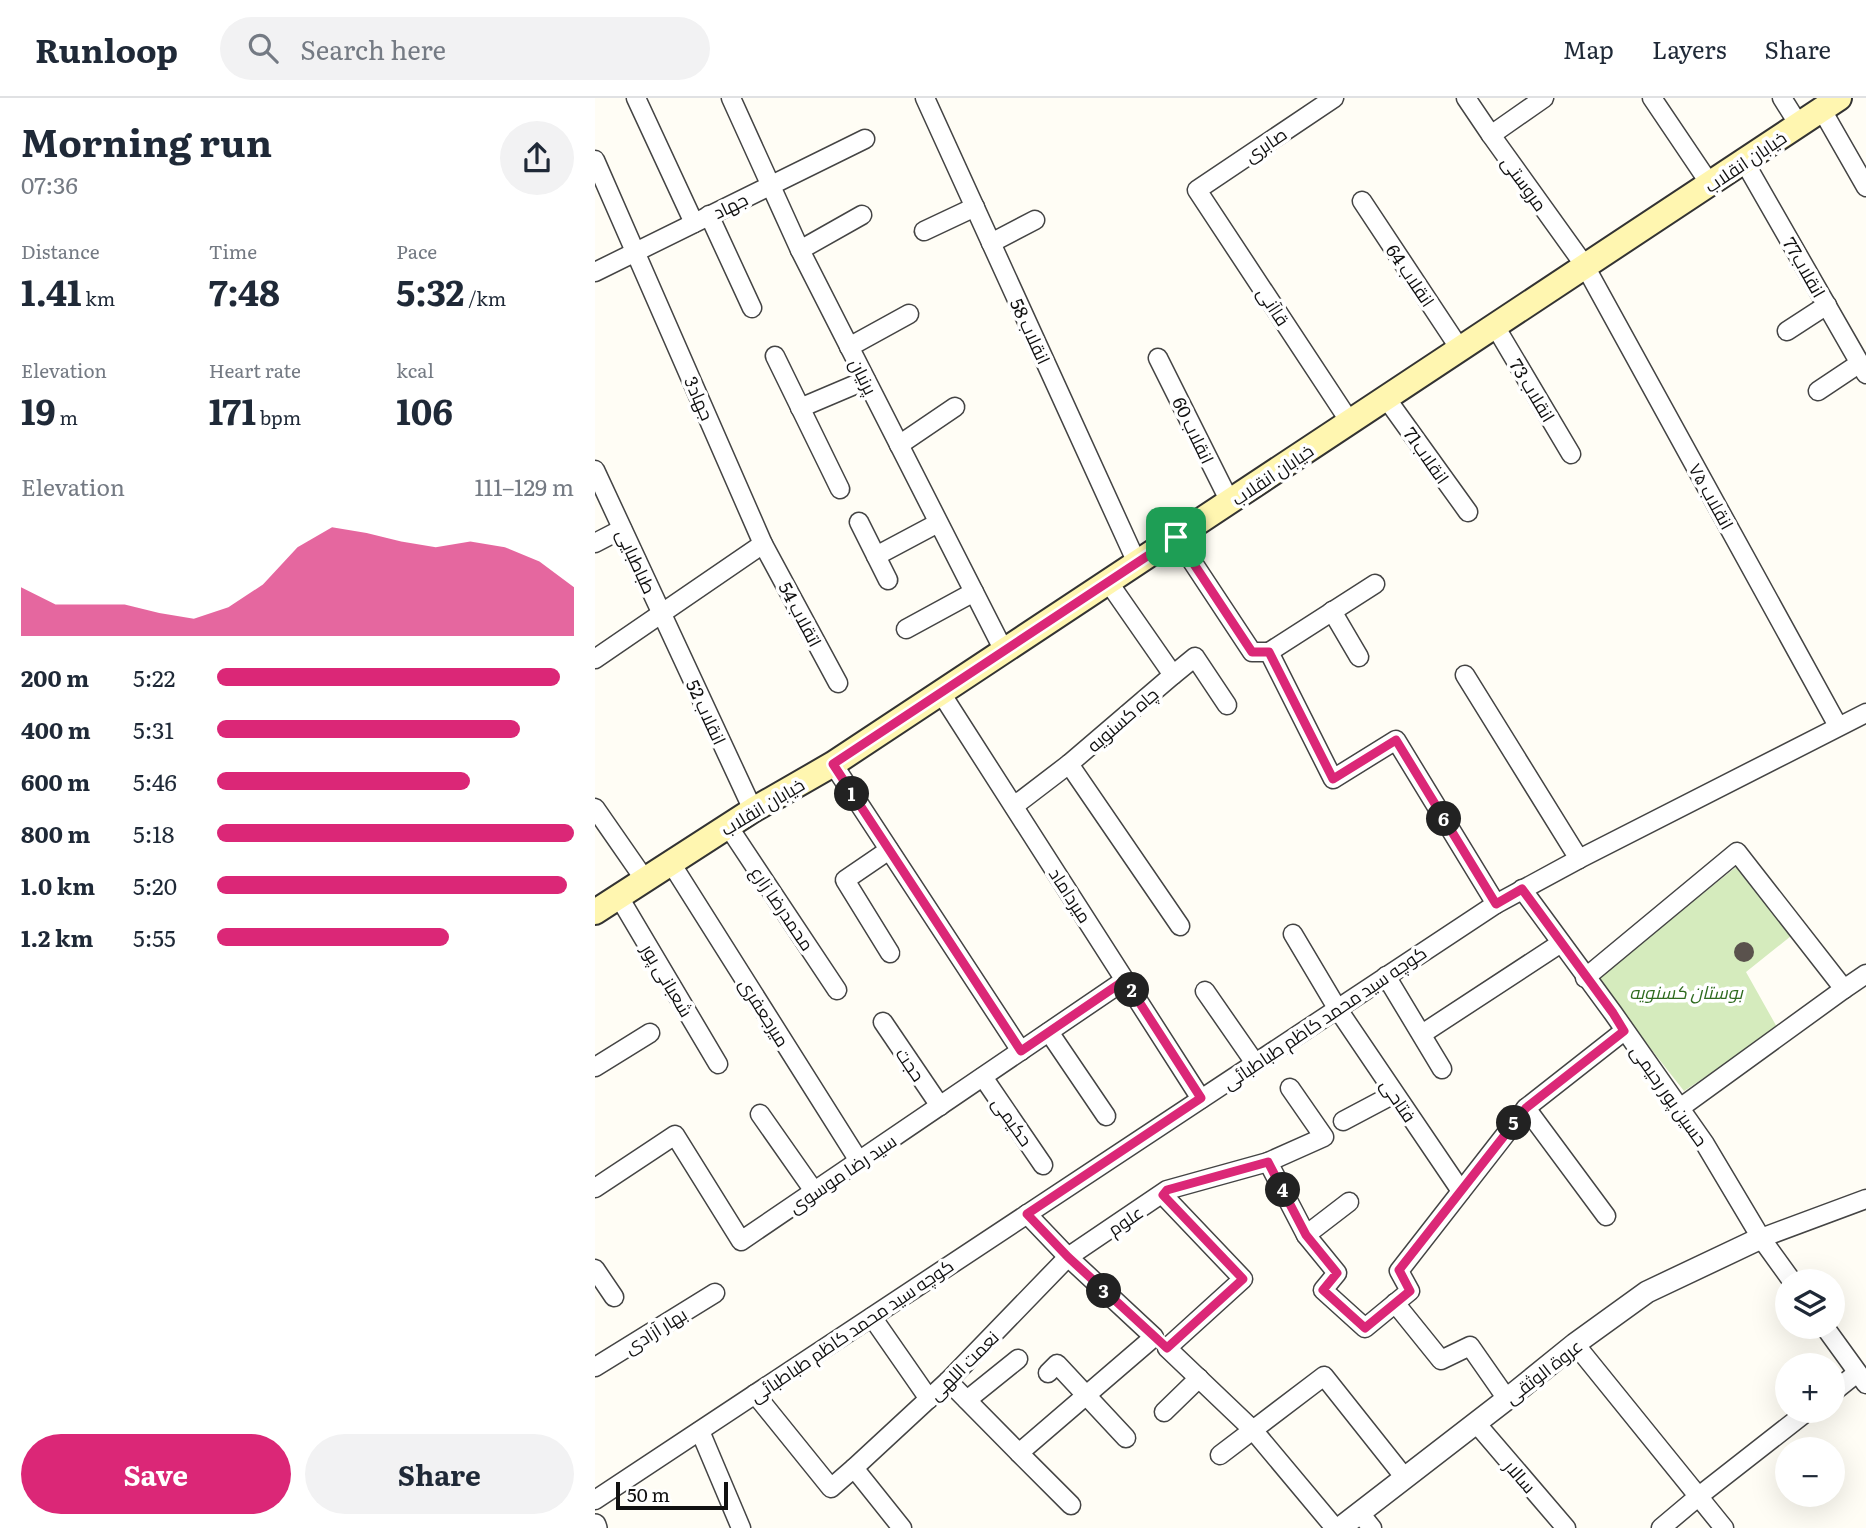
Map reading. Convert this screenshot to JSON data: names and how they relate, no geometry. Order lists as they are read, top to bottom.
{
  "streets": {
    "main road": ["خیابان انقلاب"],
    "street": [
      "صابری",
      "مروستی",
      "جهاد",
      "انقلاب77",
      "انقلاب 64",
      "قاآنی",
      "انقلاب 58",
      "پرنیان",
      "انقلاب 73",
      "جهاد3",
      "انقلاب 60",
      "انقلاب71",
      "انقلاب ۷۵",
      "طباطبایی",
      "اتقلاب 54",
      "انقلاب 52",
      "چاه کسنویه",
      "میرداماد",
      "محمدرضا زارع",
      "شعبانی پور",
      "میرجعفری",
      "کوچه سید محمد کاظم طباطبائی",
      "حجت",
      "حسین پور رحیمی",
      "فتاحی",
      "حکیمی",
      "سید رضا موسوی",
      "علوم",
      "بهار آزادی",
      "نعمت اللهی",
      "عروة الوثقی",
      "سالار"
    ]
  },
  "crossings": [
    ["صابری", "قاآنی"],
    ["خیابان انقلاب", "مروستی"],
    ["خیابان انقلاب", "انقلاب77"],
    ["خیابان انقلاب", "انقلاب 64"],
    ["خیابان انقلاب", "قاآنی"],
    ["خیابان انقلاب", "انقلاب 58"],
    ["خیابان انقلاب", "پرنیان"],
    ["خیابان انقلاب", "انقلاب 73"],
    ["خیابان انقلاب", "انقلاب 60"],
    ["خیابان انقلاب", "انقلاب71"],
    ["خیابان انقلاب", "انقلاب ۷۵"],
    ["خیابان انقلاب", "انقلاب 52"],
    ["خیابان انقلاب", "چاه کسنویه"],
    ["خیابان انقلاب", "میرداماد"],
    ["خیابان انقلاب", "محمدرضا زارع"],
    ["خیابان انقلاب", "شعبانی پور"],
    ["خیابان انقلاب", "میرجعفری"],
    ["مروستی", "انقلاب ۷۵"],
    ["جهاد", "پرنیان"],
    ["جهاد", "جهاد3"],
    ["جهاد3", "اتقلاب 54"],
    ["انقلاب ۷۵", "کوچه سید محمد کاظم طباطبائی"],
    ["طباطبایی", "انقلاب 52"],
    ["چاه کسنویه", "میرداماد"],
    ["میرداماد", "کوچه سید محمد کاظم طباطبائی"],
    ["میرداماد", "سید رضا موسوی"],
    ["میرجعفری", "سید رضا موسوی"],
    ["کوچه سید محمد کاظم طباطبائی", "حسین پور رحیمی"],
    ["کوچه سید محمد کاظم طباطبائی", "فتاحی"],
    ["کوچه سید محمد کاظم طباطبائی", "نعمت اللهی"],
    ["حجت", "سید رضا موسوی"],
    ["حسین پور رحیمی", "عروة الوثقی"],
    ["حکیمی", "سید رضا موسوی"],
    ["علوم", "نعمت اللهی"],
    ["عروة الوثقی", "سالار"]
  ],
  "parks": ["بوستان کسنویه"],
  "scale_bar": "50 m",
  "page": {
    "header": "Runloop",
    "search": "Search here",
    "nav": ["Map", "Layers", "Share"],
    "heading": ["Morning run", "07:36"],
    "stats": [
      ["Distance", "1.41 km"],
      ["Time", "7:48"],
      ["Pace", "5:32 /km"],
      ["Elevation", "19 m"],
      ["Heart rate", "171 bpm"],
      ["kcal", "106"]
    ],
    "chart": ["Elevation", "111–129 m"],
    "list": [
      {
        "name": "200 m",
        "note": "5:22"
      },
      {
        "name": "400 m",
        "note": "5:31"
      },
      {
        "name": "600 m",
        "note": "5:46"
      },
      {
        "name": "800 m",
        "note": "5:18"
      },
      {
        "name": "1.0 km",
        "note": "5:20"
      },
      {
        "name": "1.2 km",
        "note": "5:55"
      }
    ],
    "pins": [
      "1",
      "6",
      "2",
      "5",
      "4",
      "3"
    ],
    "map_buttons": ["+", "−"],
    "buttons": ["Save", "Share"],
    "scale": "50 m"
  }
}
